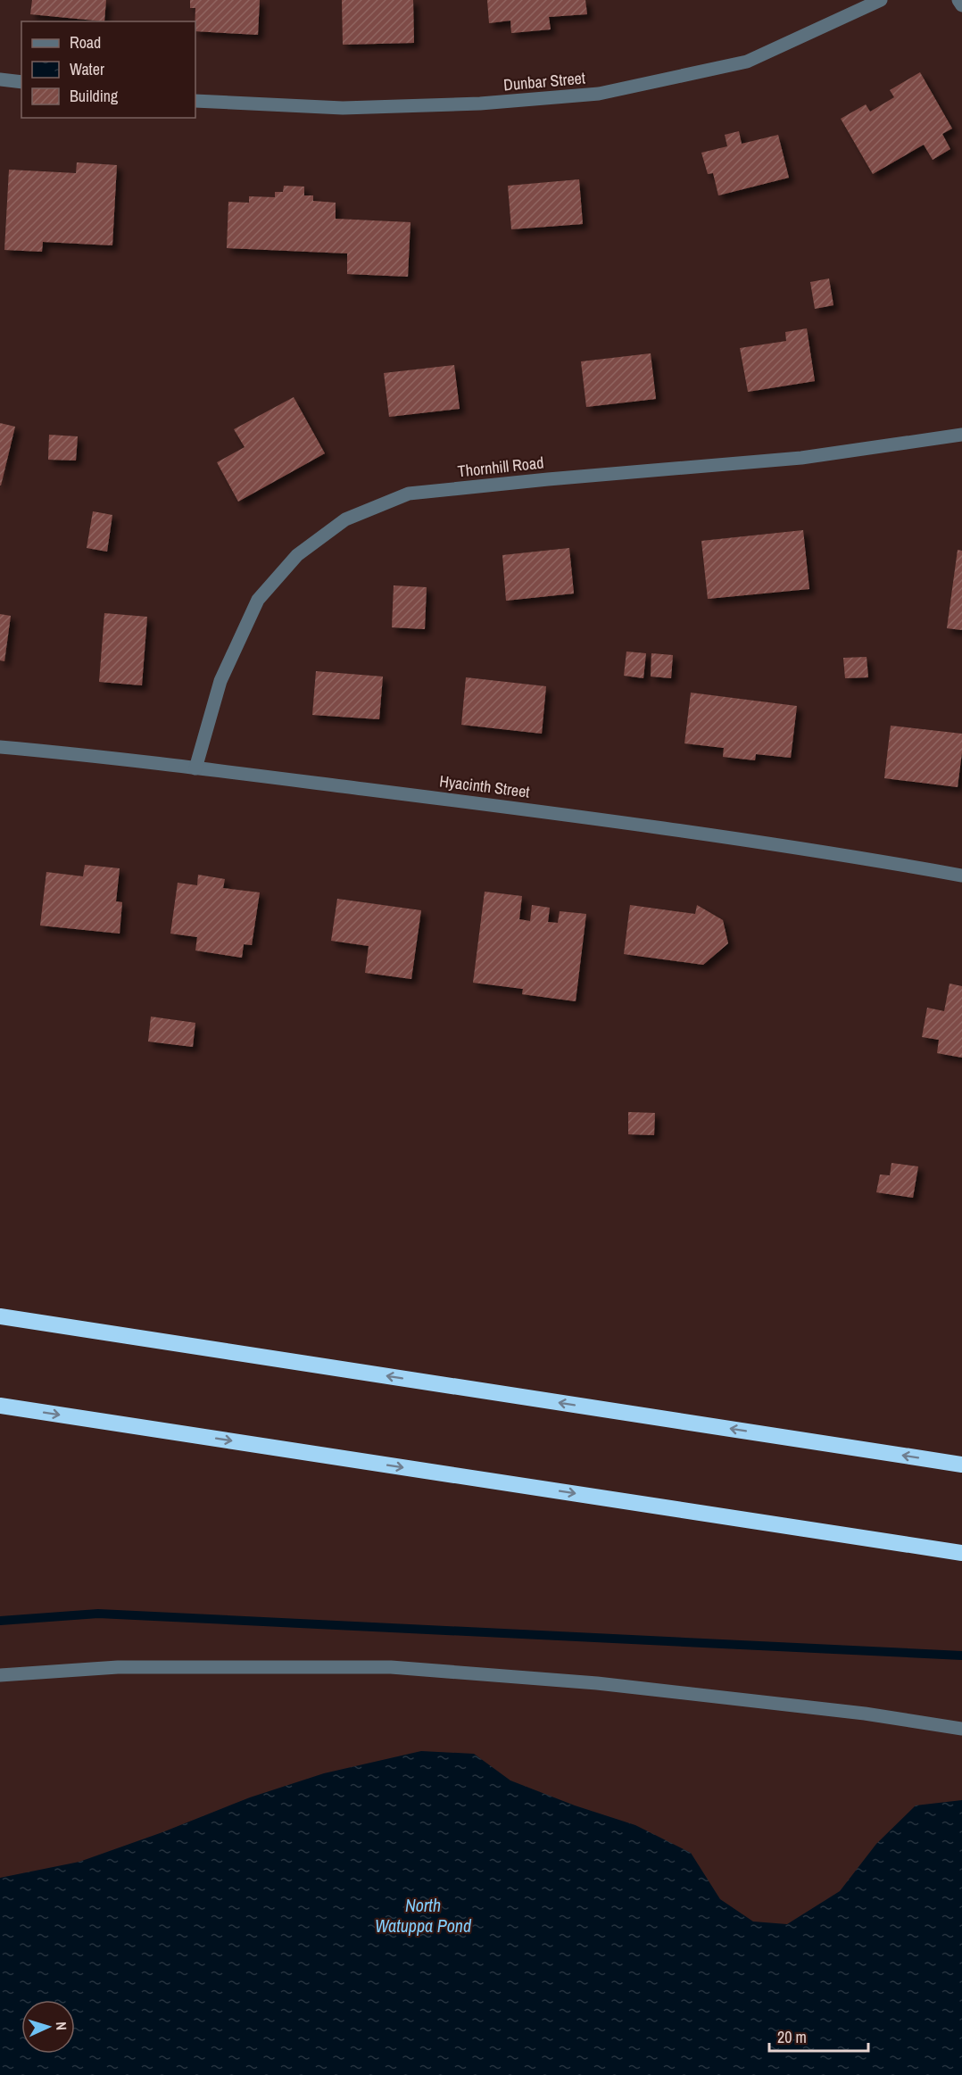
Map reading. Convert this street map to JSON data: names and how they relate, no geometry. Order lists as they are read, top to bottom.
{
  "streets": {
    "street": ["Dunbar Street", "Thornhill Road", "Hyacinth Street"]
  },
  "crossings": [
    ["Thornhill Road", "Hyacinth Street"]
  ],
  "water": ["North Watuppa Pond"],
  "legend": ["Road", "Water", "Building"],
  "scale_bar": "20 m",
  "north": "right"
}
